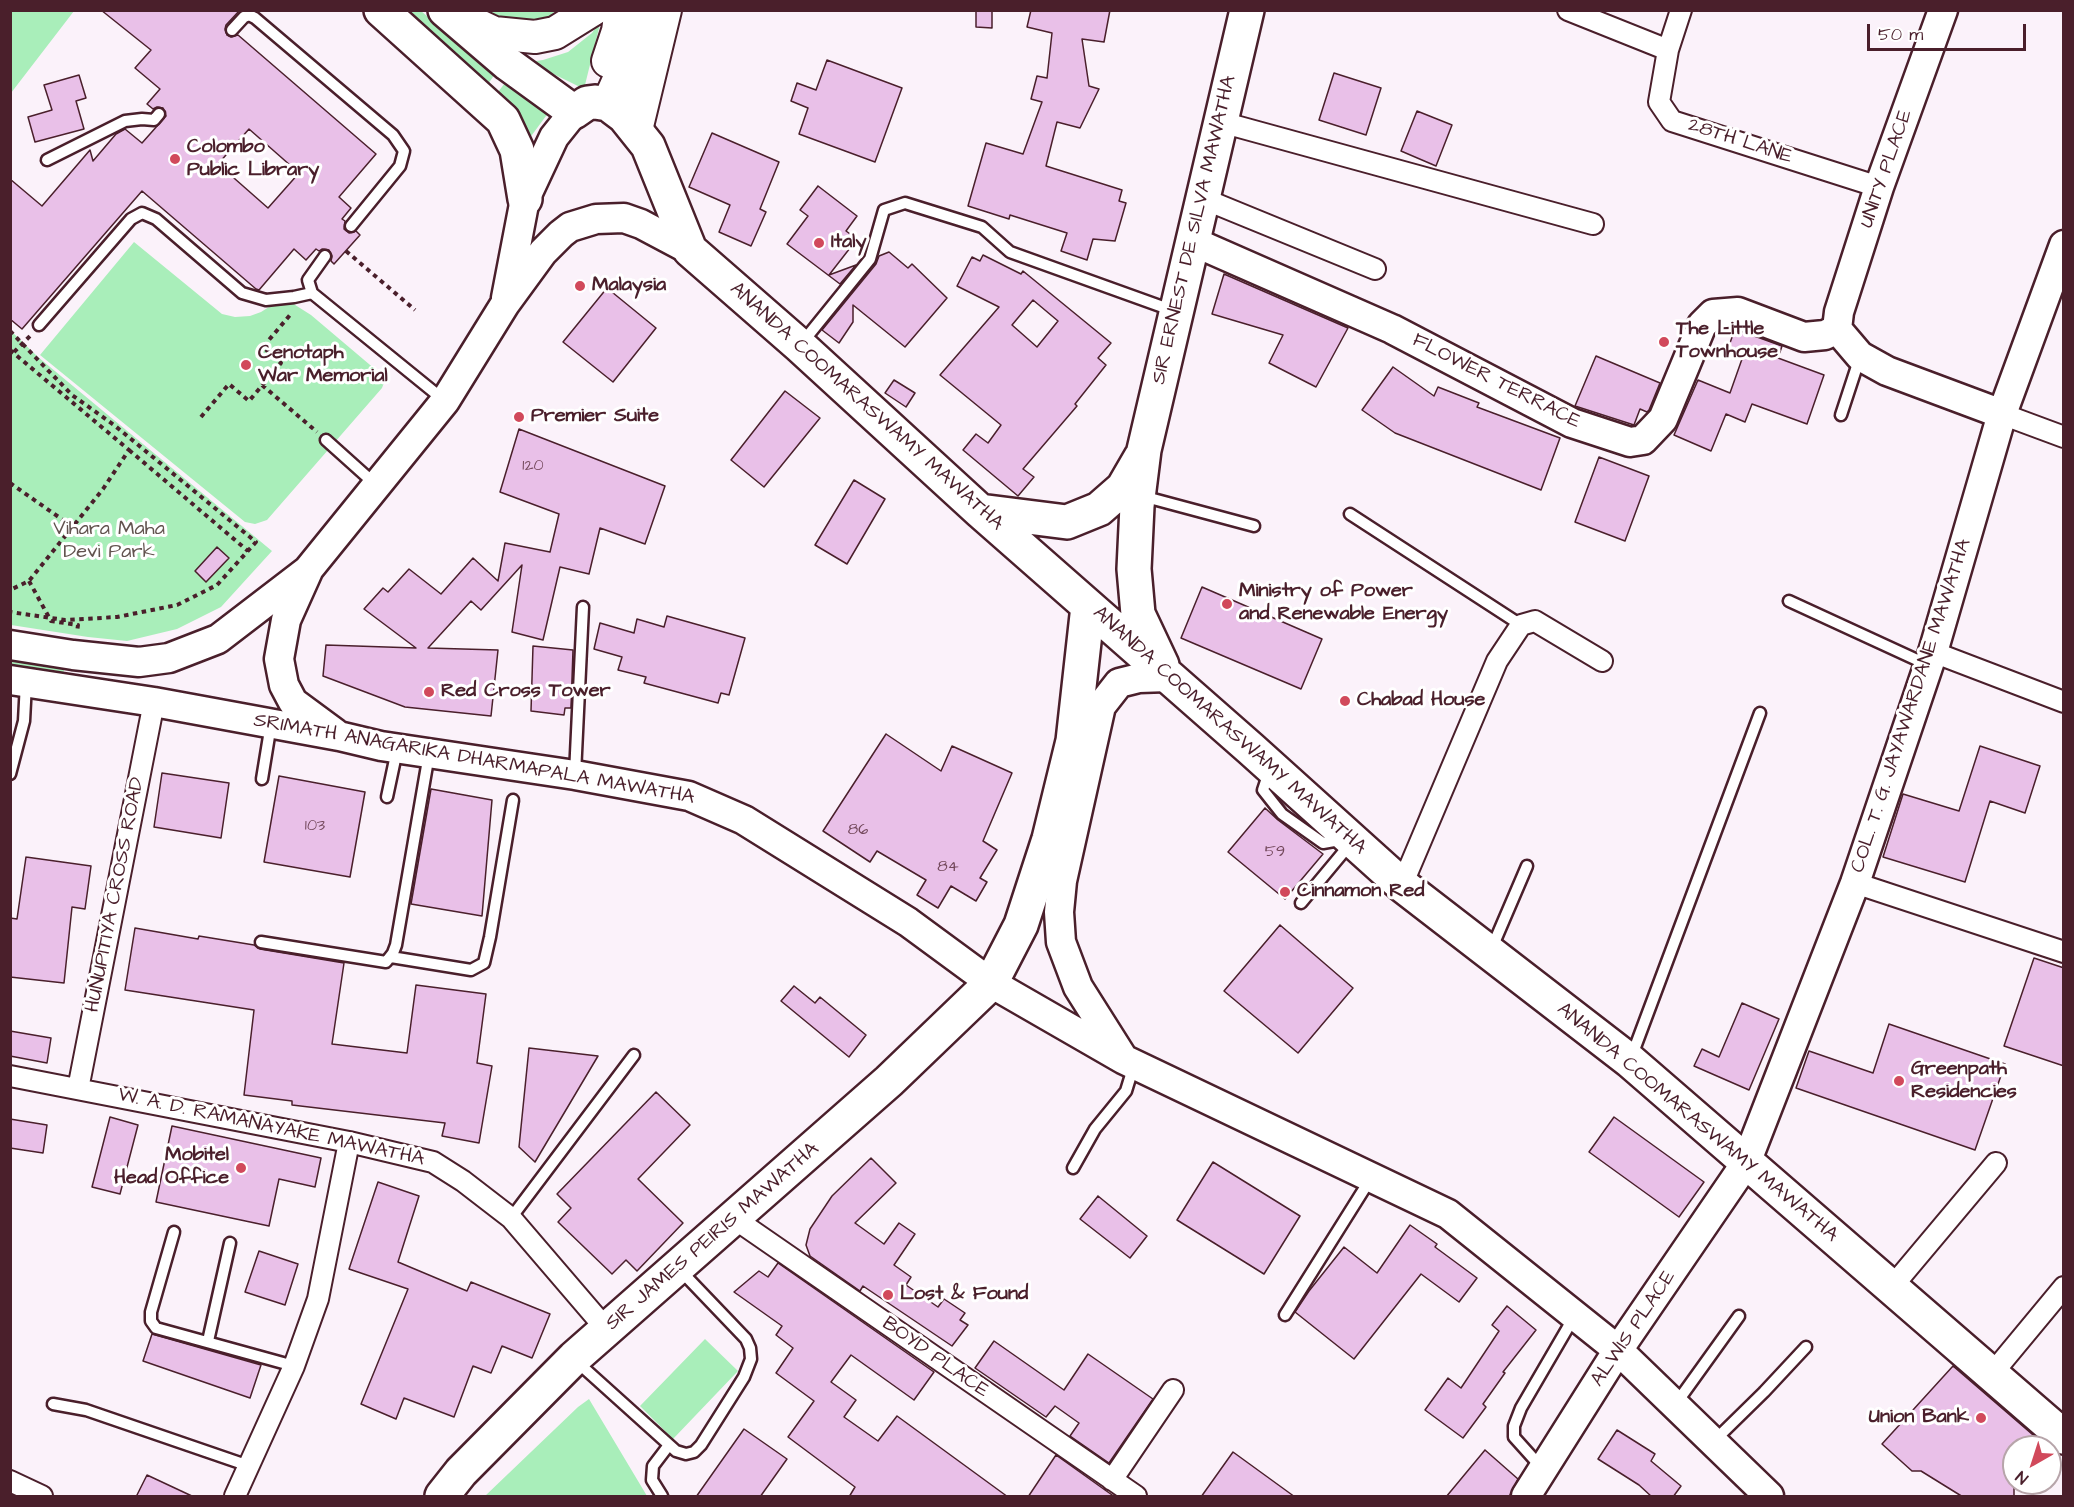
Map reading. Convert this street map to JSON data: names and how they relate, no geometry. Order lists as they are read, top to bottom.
{
  "streets": {
    "highway": ["SIR ERNEST DE SILVA MAWATHA", "ANANDA COOMARASWAMY MAWATHA", "SIR JAMES PEIRIS MAWATHA"],
    "main road": [
      "UNITY PLACE",
      "FLOWER TERRACE",
      "COL. T. G. JAYAWARDANE MAWATHA",
      "SRIMATH ANAGARIKA DHARMAPALA MAWATHA",
      "ALWIS PLACE"
    ],
    "street": [
      "28TH LANE",
      "HUNUPITIYA CROSS ROAD",
      "W. A. D. RAMANAYAKE MAWATHA",
      "BOYD PLACE"
    ]
  },
  "crossings": [
    ["28TH LANE", "UNITY PLACE"],
    ["UNITY PLACE", "FLOWER TERRACE"],
    ["SIR ERNEST DE SILVA MAWATHA", "FLOWER TERRACE"],
    ["SIR ERNEST DE SILVA MAWATHA", "ANANDA COOMARASWAMY MAWATHA"],
    ["ANANDA COOMARASWAMY MAWATHA", "COL. T. G. JAYAWARDANE MAWATHA"],
    ["ANANDA COOMARASWAMY MAWATHA", "ALWIS PLACE"],
    ["COL. T. G. JAYAWARDANE MAWATHA", "ALWIS PLACE"],
    ["SRIMATH ANAGARIKA DHARMAPALA MAWATHA", "HUNUPITIYA CROSS ROAD"],
    ["SRIMATH ANAGARIKA DHARMAPALA MAWATHA", "SIR JAMES PEIRIS MAWATHA"],
    ["SRIMATH ANAGARIKA DHARMAPALA MAWATHA", "ALWIS PLACE"],
    ["HUNUPITIYA CROSS ROAD", "W. A. D. RAMANAYAKE MAWATHA"],
    ["W. A. D. RAMANAYAKE MAWATHA", "SIR JAMES PEIRIS MAWATHA"],
    ["SIR JAMES PEIRIS MAWATHA", "BOYD PLACE"]
  ],
  "parks": ["Vihara Maha Devi Park"],
  "places": [
    "Colombo Public Library",
    "Italy",
    "Malaysia",
    "The Little Townhouse",
    "Cenotaph War Memorial",
    "Premier Suite",
    "Ministry of Power and Renewable Energy",
    "Red Cross Tower",
    "Chabad House",
    "Cinnamon Red",
    "Greenpath Residencies",
    "Mobitel Head Office",
    "Lost & Found",
    "Union Bank"
  ],
  "house_numbers": [
    "120",
    "103",
    "86",
    "59",
    "84"
  ],
  "scale_bar": "50 m",
  "north": "bottom left"
}
